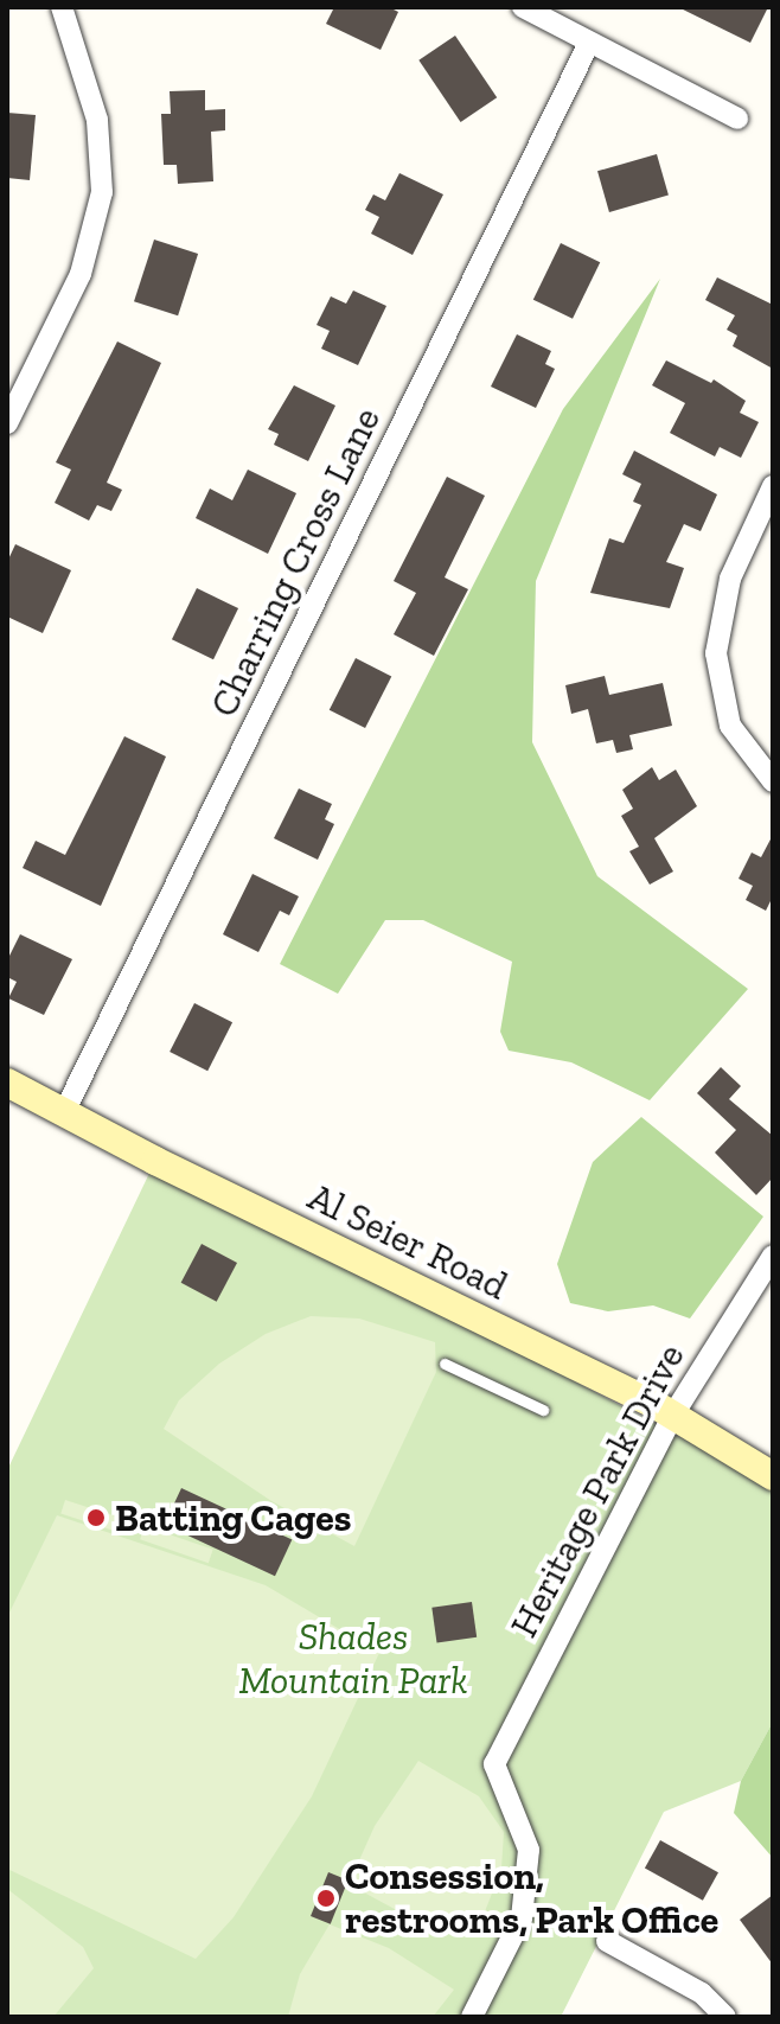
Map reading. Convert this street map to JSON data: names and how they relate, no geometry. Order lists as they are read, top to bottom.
{
  "streets": {
    "street": ["Charring Cross Lane", "Al Seier Road", "Heritage Park Drive"]
  },
  "crossings": [
    ["Charring Cross Lane", "Al Seier Road"],
    ["Al Seier Road", "Heritage Park Drive"]
  ],
  "parks": ["Shades Mountain Park"],
  "places": ["Batting Cages", "Consession, restrooms, Park Office"]
}
